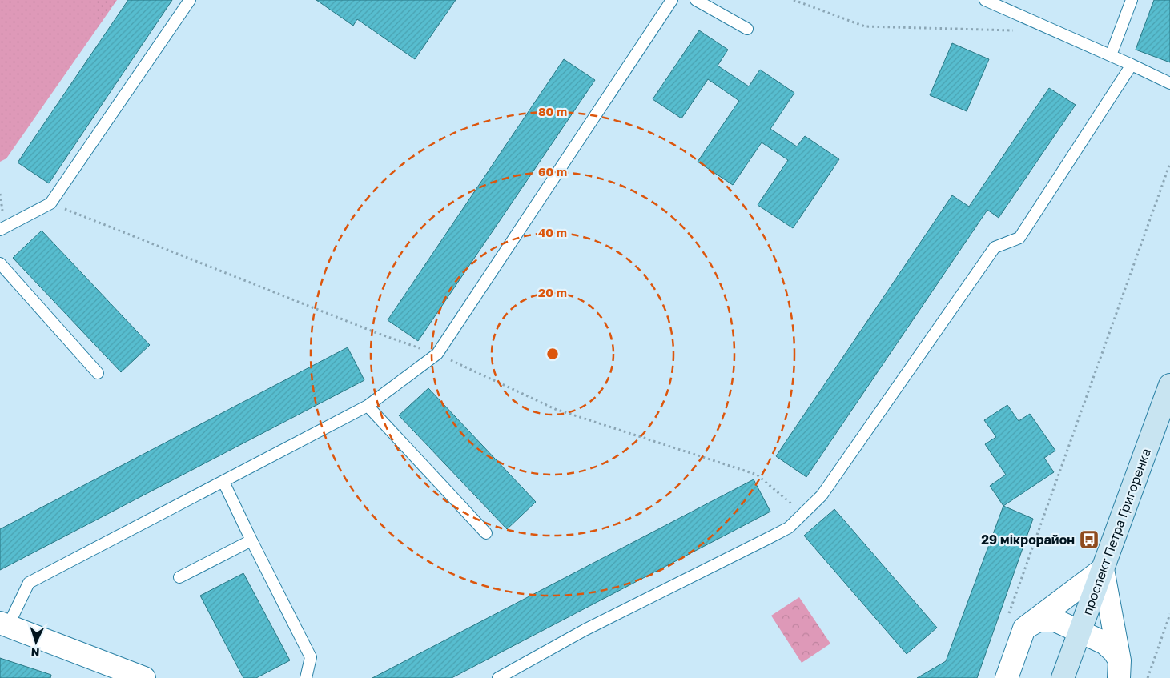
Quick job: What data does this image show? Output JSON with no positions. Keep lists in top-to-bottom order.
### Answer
{
  "streets": {
    "main road": ["проспект Петра Григоренка"]
  },
  "places": {
    "bus stop": ["29 мікрорайон"]
  },
  "north": "bottom",
  "rings": [
    "80 m",
    "60 m",
    "40 m",
    "20 m"
  ]
}
